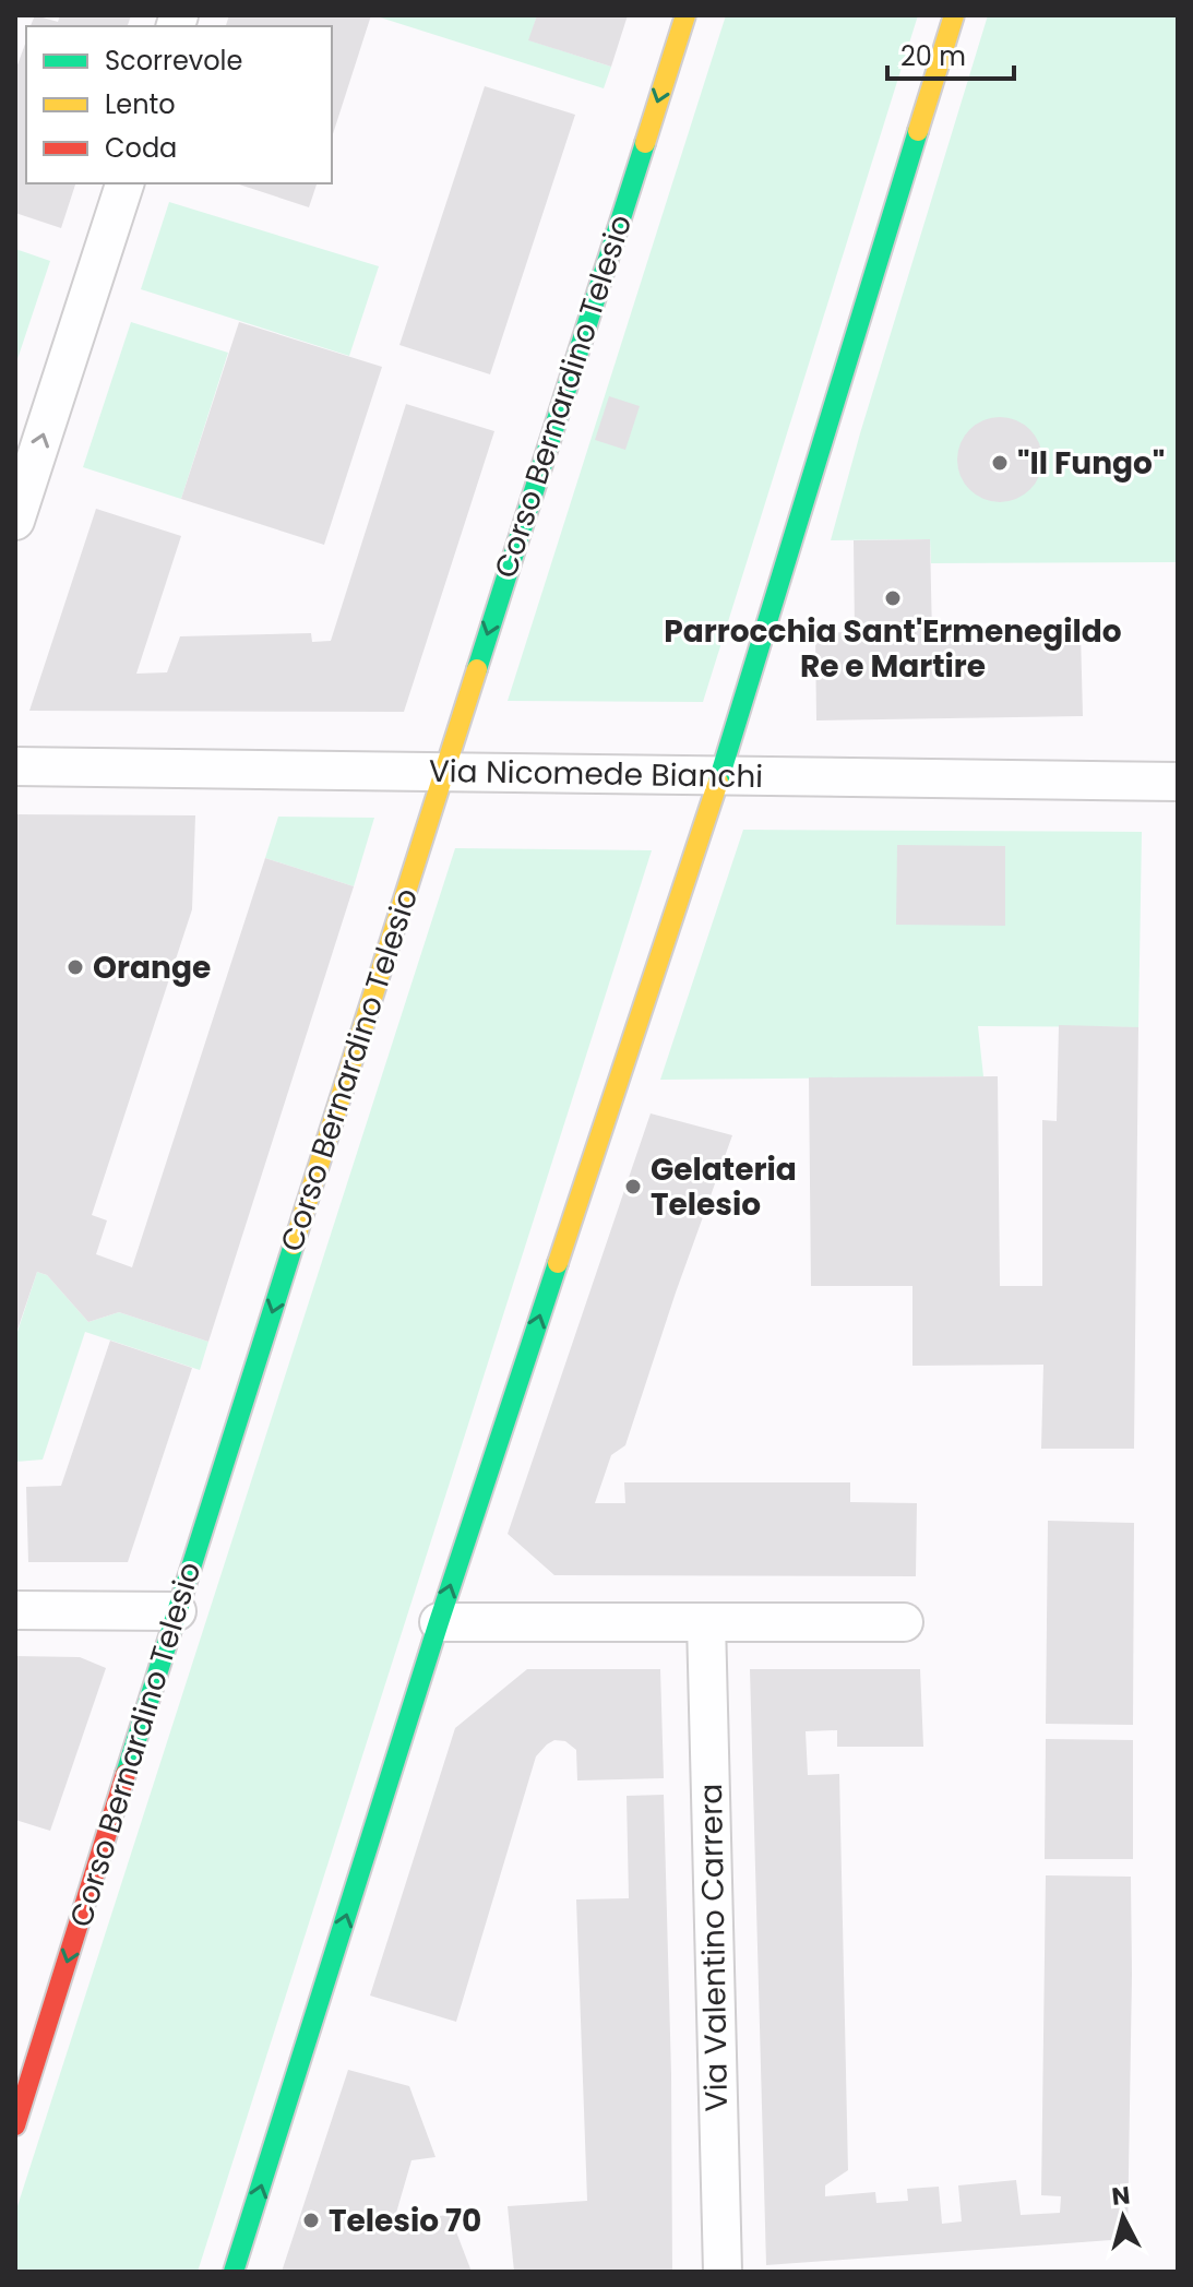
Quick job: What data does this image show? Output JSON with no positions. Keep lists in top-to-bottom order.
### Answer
{
  "streets": {
    "street": ["Corso Bernardino Telesio", "Via Nicomede Bianchi", "Via Valentino Carrera"]
  },
  "crossings": [
    ["Corso Bernardino Telesio", "Via Nicomede Bianchi"]
  ],
  "one_way": ["Corso Bernardino Telesio"],
  "places": [
    "\"Il Fungo\"",
    "Parrocchia Sant'Ermenegildo Re e Martire",
    "Orange",
    "Gelateria Telesio",
    "Telesio 70"
  ],
  "legend": ["Scorrevole", "Lento", "Coda"],
  "scale_bar": "20 m",
  "north": "top"
}
